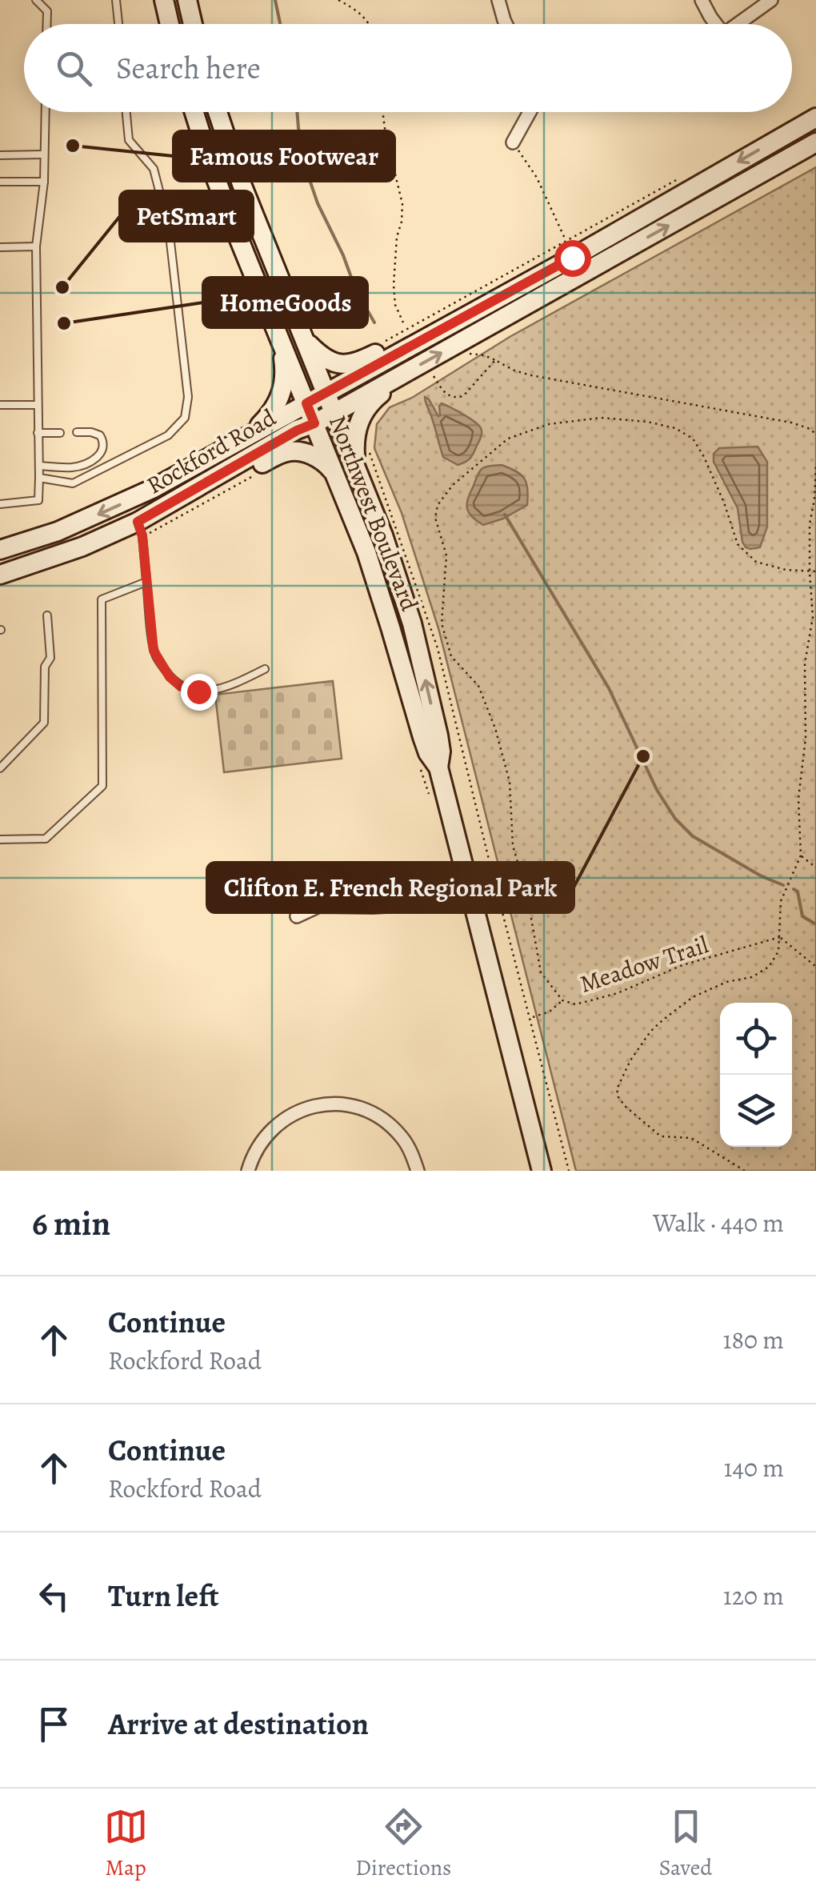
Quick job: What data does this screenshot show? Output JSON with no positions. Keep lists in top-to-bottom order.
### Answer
{
  "streets": {
    "main road": ["Rockford Road", "Northwest Boulevard"],
    "path": ["Meadow Trail"]
  },
  "crossings": [
    ["Rockford Road", "Northwest Boulevard"]
  ],
  "places": [
    "Famous Footwear",
    "PetSmart",
    "HomeGoods",
    "Clifton E. French Regional Park"
  ],
  "page": {
    "search": "Search here",
    "heading": ["6 min", "Walk · 440 m"],
    "list": [
      ["Continue", "Rockford Road", "180 m"],
      ["Continue", "Rockford Road", "140 m"],
      ["Turn left", "120 m"],
      "Arrive at destination"
    ],
    "nav": ["Map", "Directions", "Saved"]
  }
}
